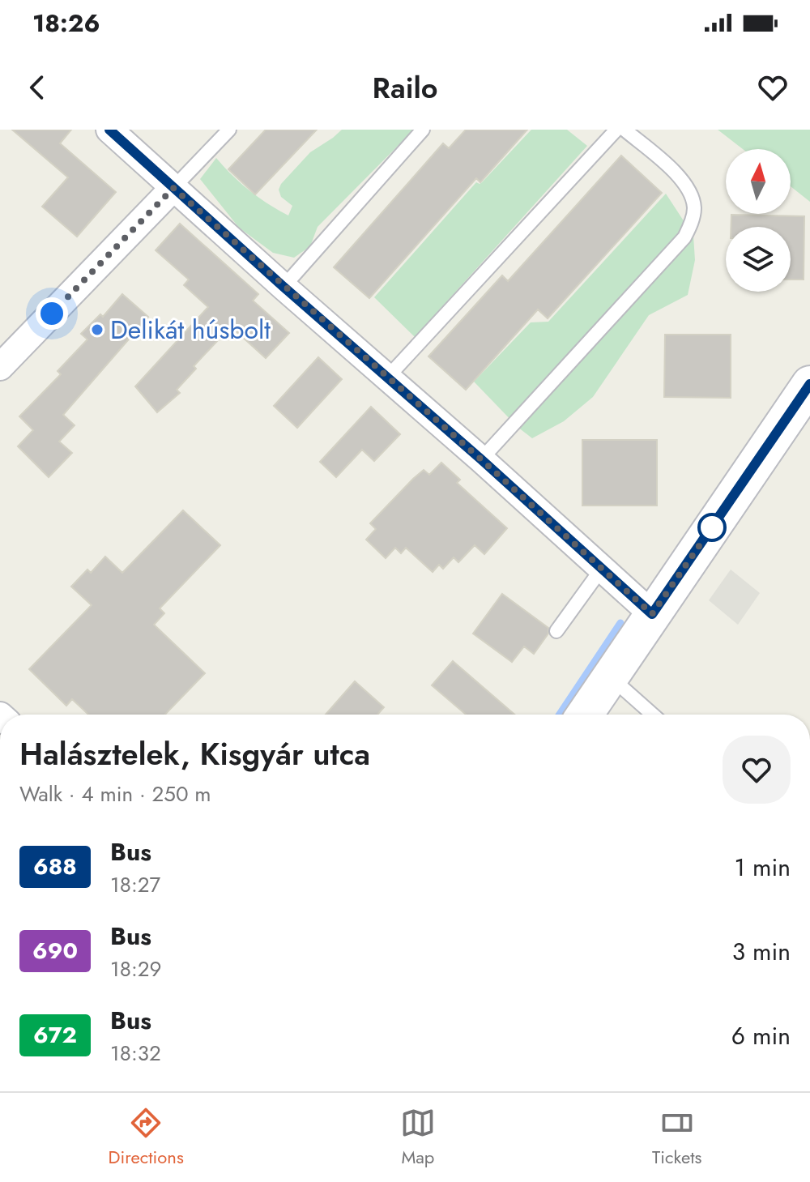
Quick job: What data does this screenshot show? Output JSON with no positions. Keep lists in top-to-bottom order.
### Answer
{
  "places": ["Delikát húsbolt"],
  "lines": ["bus line 688"],
  "north": "top",
  "page": {
    "status": "18:26",
    "header": "Railo",
    "heading": ["Halásztelek, Kisgyár utca", "Walk · 4 min · 250 m"],
    "list": [
      {
        "mark": "688",
        "name": "Bus",
        "note": "18:27",
        "value": "1 min"
      },
      {
        "mark": "690",
        "name": "Bus",
        "note": "18:29",
        "value": "3 min"
      },
      {
        "mark": "672",
        "name": "Bus",
        "note": "18:32",
        "value": "6 min"
      }
    ],
    "tabs": ["Directions", "Map", "Tickets"]
  }
}
